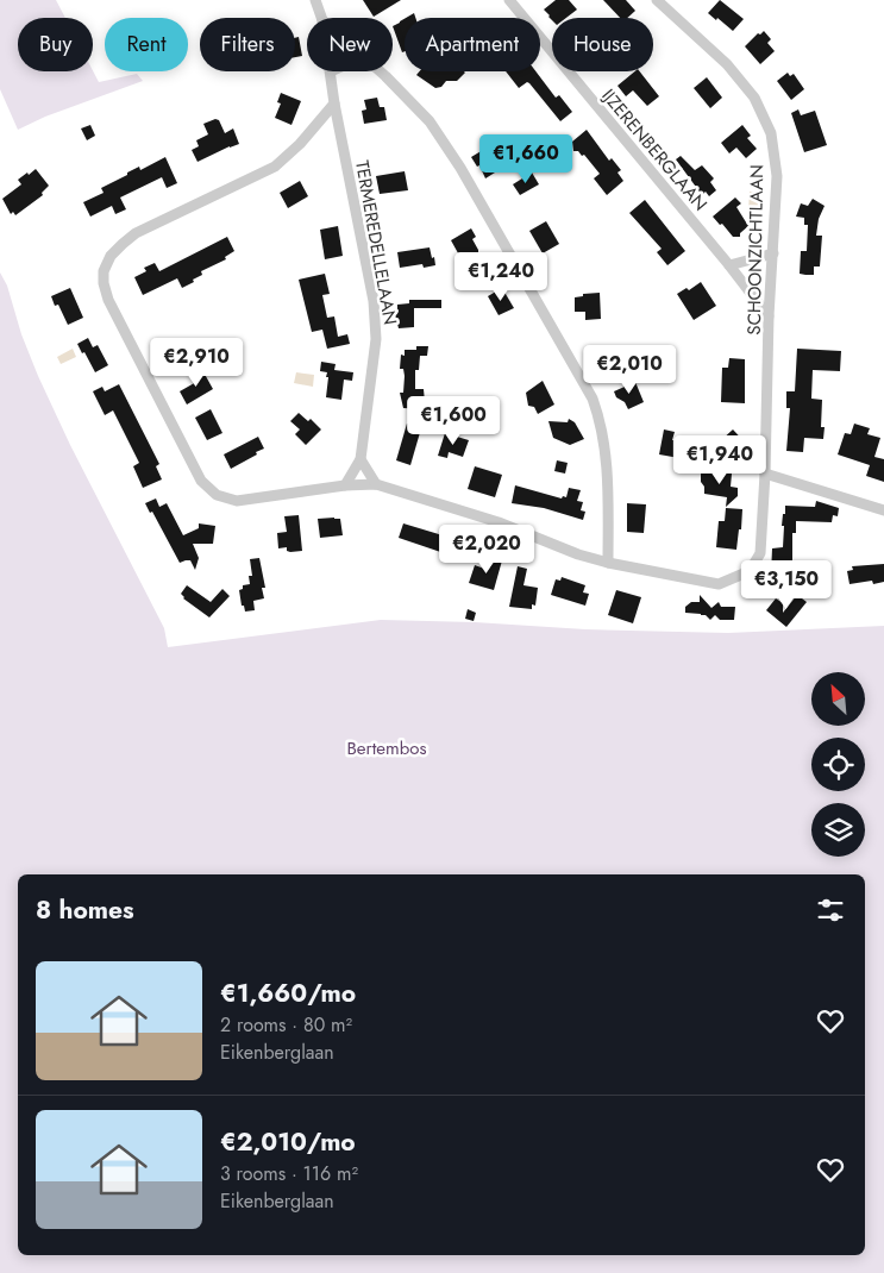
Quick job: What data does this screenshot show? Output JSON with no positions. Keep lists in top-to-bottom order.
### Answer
{
  "streets": {
    "street": ["IJZERENBERGLAAN", "TERMEREDELLELAAN", "SCHOONZICHTLAAN"]
  },
  "crossings": [
    ["IJZERENBERGLAAN", "SCHOONZICHTLAAN"],
    ["TERMEREDELLELAAN", "SCHOONZICHTLAAN"]
  ],
  "parks": ["Bertembos"],
  "north": "top left",
  "page": {
    "chip": [
      "Buy",
      "Rent",
      "Filters",
      "New",
      "Apartment",
      "House"
    ],
    "price": [
      "€1,660",
      "€1,240",
      "€2,910",
      "€2,010",
      "€1,600",
      "€1,940",
      "€2,020",
      "€3,150"
    ],
    "heading": "8 homes",
    "list": [
      {
        "name": "€1,660/mo",
        "note": "2 rooms · 80 m² · Eikenberglaan"
      },
      {
        "name": "€2,010/mo",
        "note": "3 rooms · 116 m² · Eikenberglaan"
      }
    ]
  }
}
